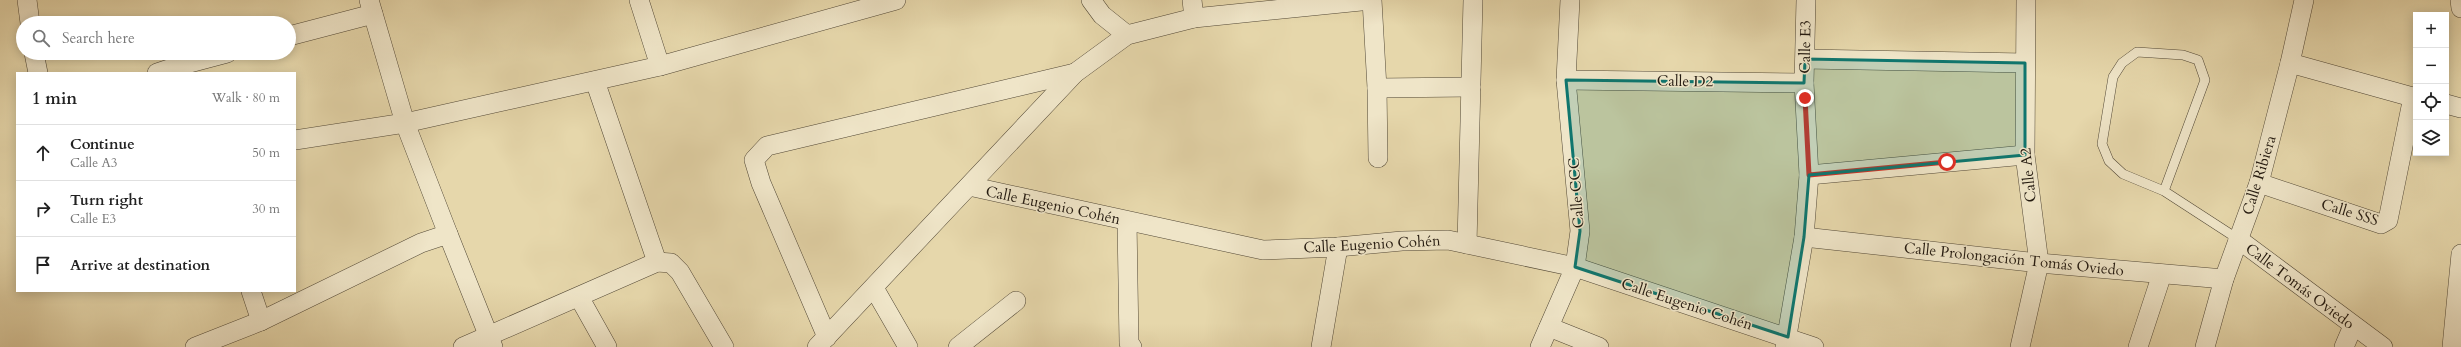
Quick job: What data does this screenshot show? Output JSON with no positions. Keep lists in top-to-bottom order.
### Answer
{
  "streets": {
    "street": [
      "Calle E3",
      "Calle D2",
      "Calle A2",
      "Calle Ribiera",
      "Calle CCC",
      "Calle Eugenio Cohén",
      "Calle SSS",
      "Calle Prolongación Tomás Oviedo",
      "Calle Tomás Oviedo"
    ]
  },
  "crossings": [
    ["Calle E3", "Calle D2"],
    ["Calle E3", "Calle Eugenio Cohén"],
    ["Calle E3", "Calle Prolongación Tomás Oviedo"],
    ["Calle D2", "Calle CCC"],
    ["Calle A2", "Calle Prolongación Tomás Oviedo"],
    ["Calle Ribiera", "Calle SSS"],
    ["Calle Ribiera", "Calle Prolongación Tomás Oviedo"],
    ["Calle Ribiera", "Calle Tomás Oviedo"],
    ["Calle CCC", "Calle Eugenio Cohén"]
  ],
  "page": {
    "map_buttons": ["+", "−"],
    "search": "Search here",
    "heading": ["1 min", "Walk · 80 m"],
    "list": [
      ["Continue", "Calle A3", "50 m"],
      ["Turn right", "Calle E3", "30 m"],
      "Arrive at destination"
    ]
  }
}
